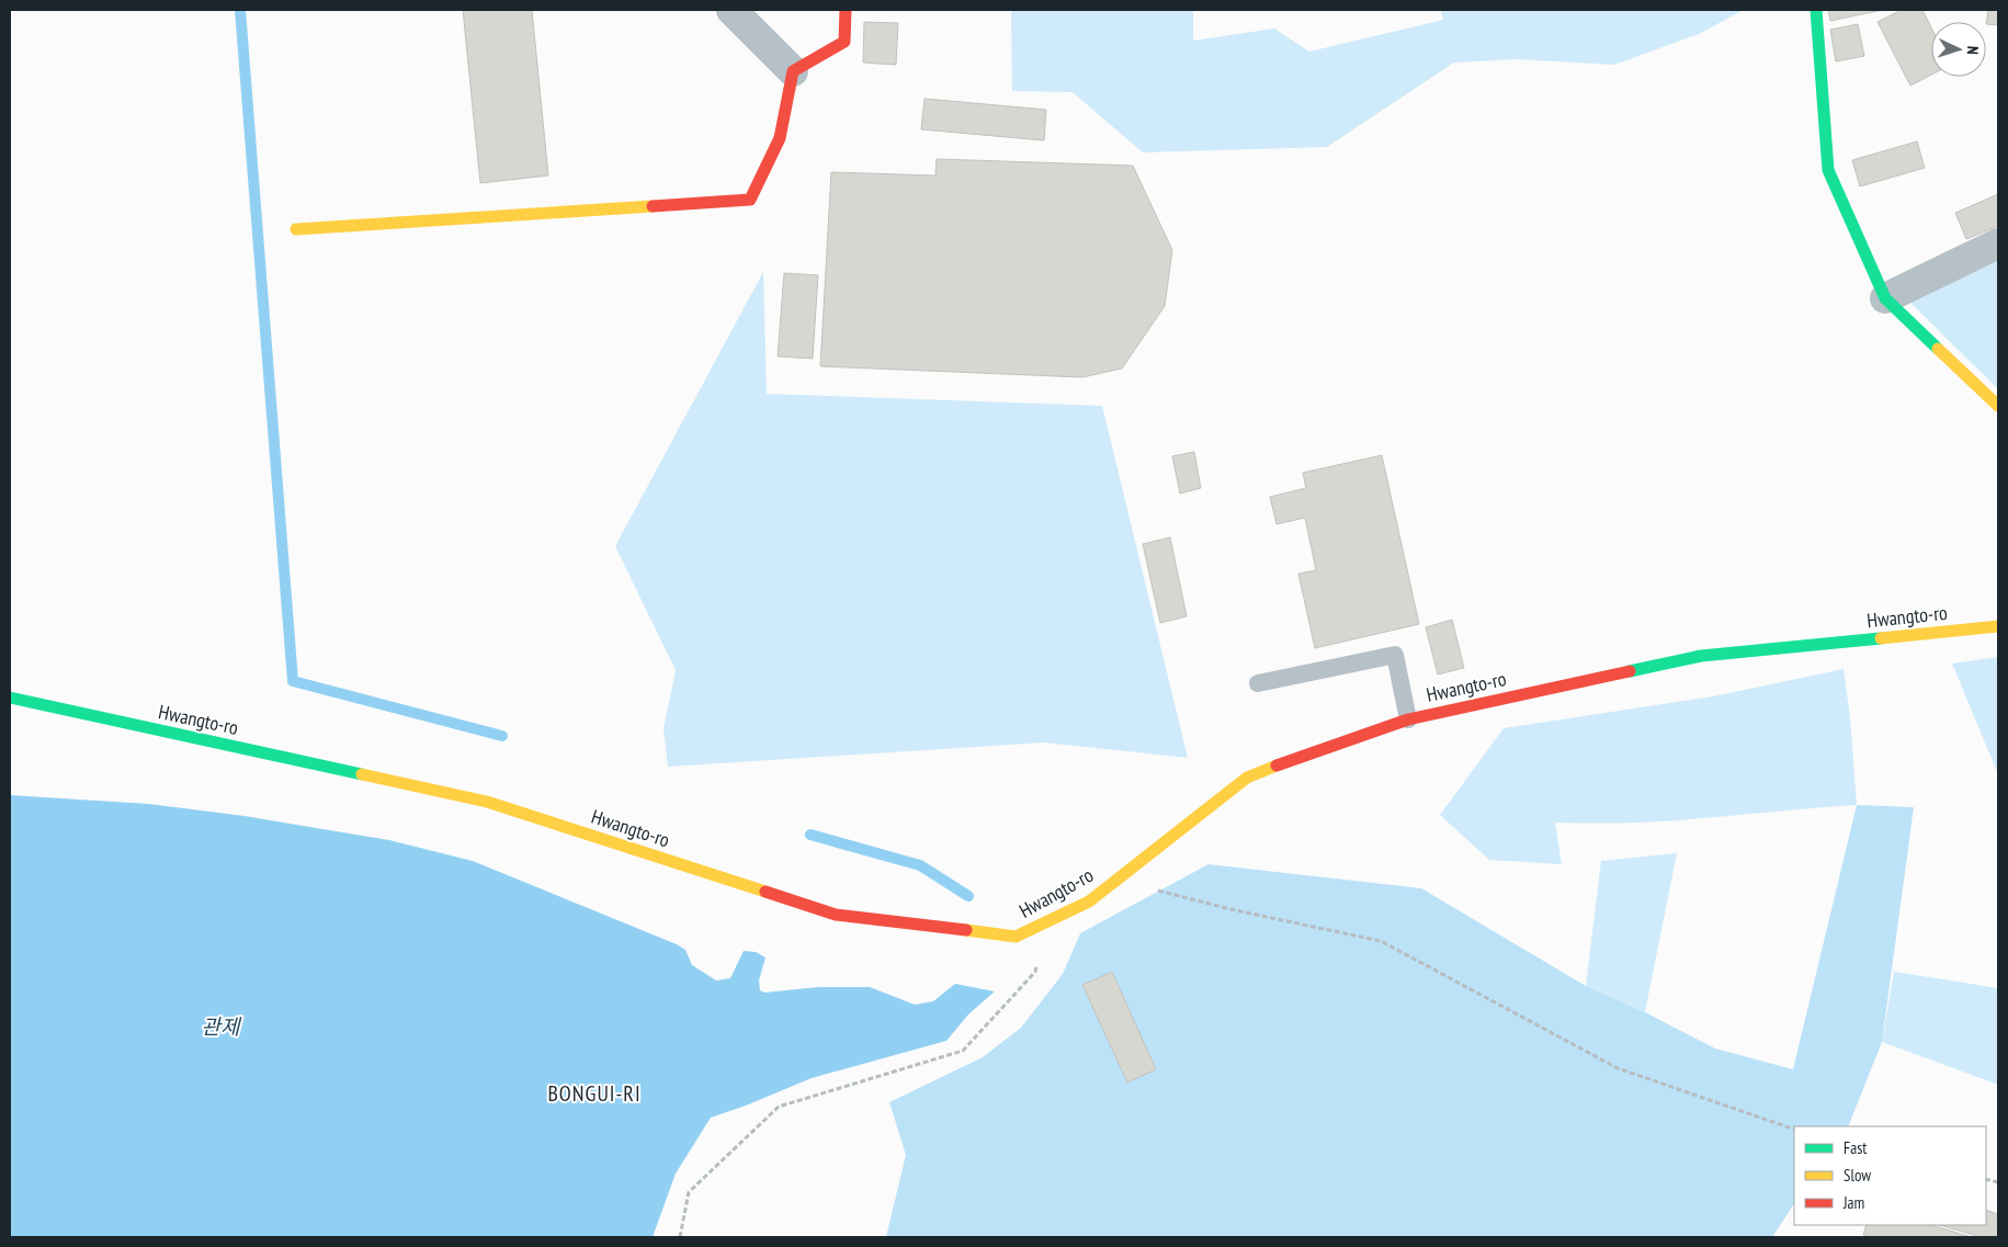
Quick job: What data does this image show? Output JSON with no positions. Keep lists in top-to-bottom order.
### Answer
{
  "streets": {
    "main road": ["Hwangto-ro"]
  },
  "districts": ["BONGUI-RI"],
  "water": ["관제"],
  "legend": ["Fast", "Slow", "Jam"],
  "north": "right"
}
